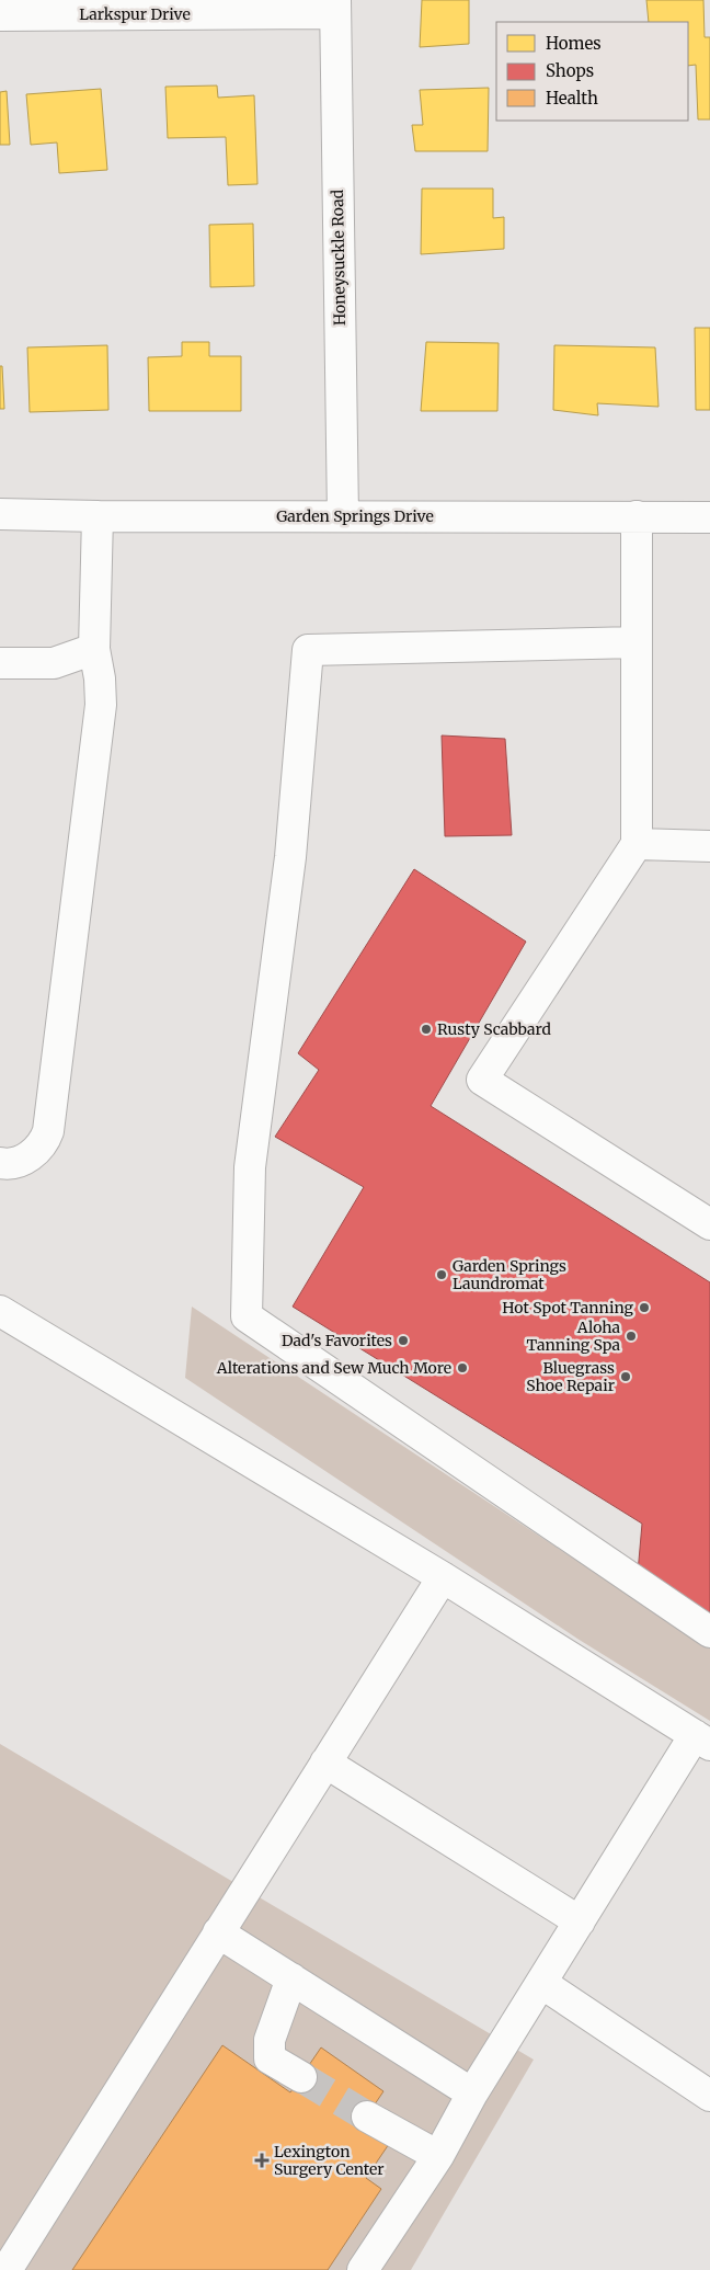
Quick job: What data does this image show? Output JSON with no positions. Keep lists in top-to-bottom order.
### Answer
{
  "streets": {
    "street": ["Larkspur Drive", "Honeysuckle Road", "Garden Springs Drive"]
  },
  "crossings": [
    ["Larkspur Drive", "Honeysuckle Road"],
    ["Honeysuckle Road", "Garden Springs Drive"]
  ],
  "places": {
    "other": [
      "Rusty Scabbard",
      "Garden Springs Laundromat",
      "Hot Spot Tanning",
      "Aloha Tanning Spa",
      "Dad's Favorites",
      "Alterations and Sew Much More",
      "Bluegrass Shoe Repair"
    ],
    "health": ["Lexington Surgery Center"]
  },
  "legend": ["Homes", "Shops", "Health"]
}
